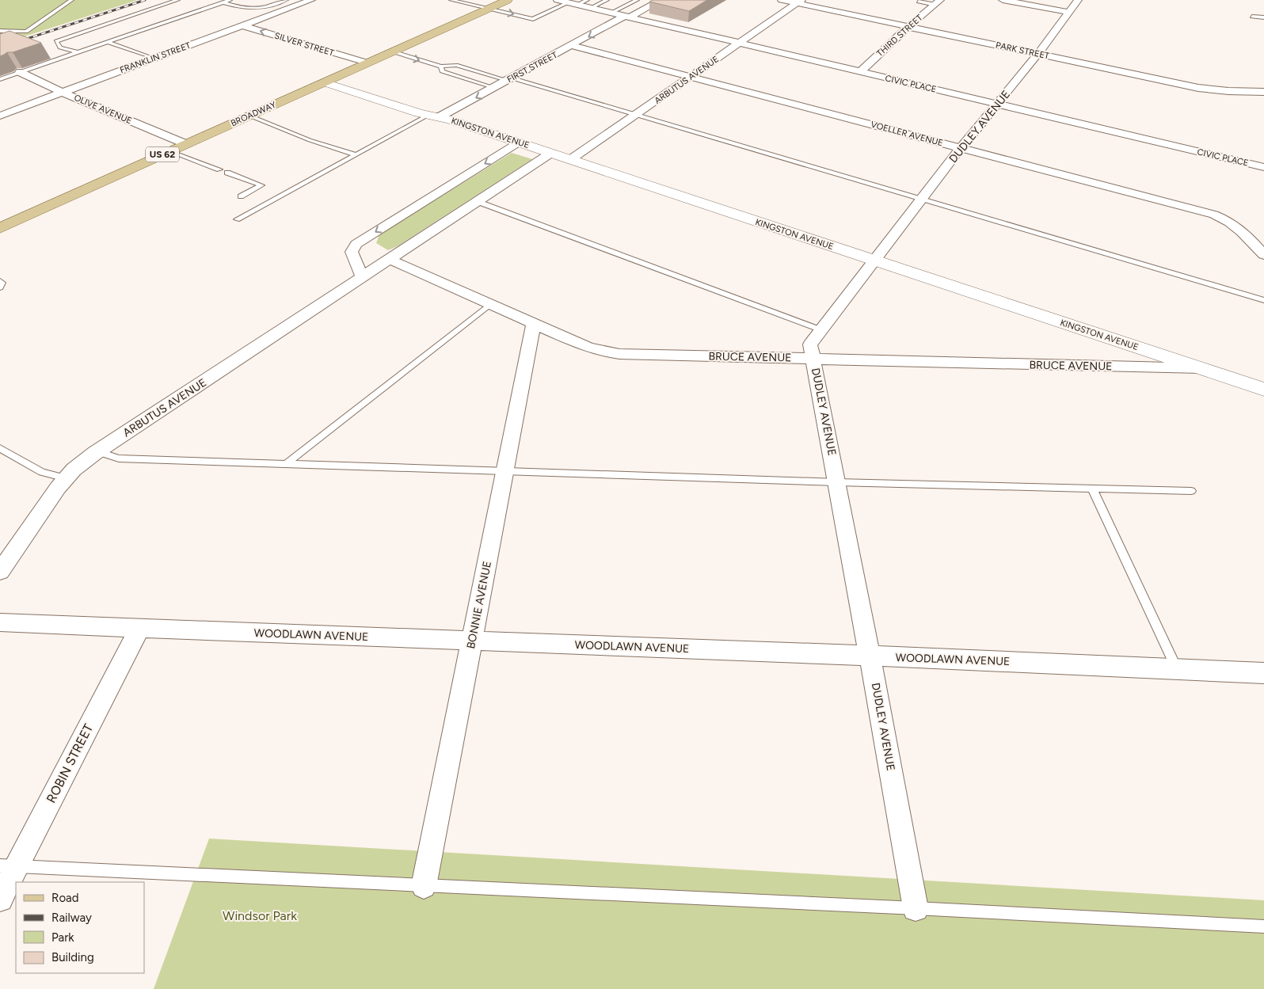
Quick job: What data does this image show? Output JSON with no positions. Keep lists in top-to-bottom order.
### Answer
{
  "streets": {
    "main road": ["BROADWAY", "US 62"],
    "street": [
      "THIRD STREET",
      "SILVER STREET",
      "PARK STREET",
      "FRANKLIN STREET",
      "FIRST STREET",
      "ARBUTUS AVENUE",
      "CIVIC PLACE",
      "OLIVE AVENUE",
      "DUDLEY AVENUE",
      "KINGSTON AVENUE",
      "VOELLER AVENUE",
      "BRUCE AVENUE",
      "BONNIE AVENUE",
      "WOODLAWN AVENUE",
      "ROBIN STREET"
    ]
  },
  "crossings": [
    ["THIRD STREET", "PARK STREET"],
    ["THIRD STREET", "CIVIC PLACE"],
    ["SILVER STREET", "FRANKLIN STREET"],
    ["SILVER STREET", "BROADWAY"],
    ["PARK STREET", "ARBUTUS AVENUE"],
    ["PARK STREET", "DUDLEY AVENUE"],
    ["FRANKLIN STREET", "OLIVE AVENUE"],
    ["FIRST STREET", "CIVIC PLACE"],
    ["FIRST STREET", "KINGSTON AVENUE"],
    ["FIRST STREET", "VOELLER AVENUE"],
    ["ARBUTUS AVENUE", "CIVIC PLACE"],
    ["ARBUTUS AVENUE", "KINGSTON AVENUE"],
    ["ARBUTUS AVENUE", "VOELLER AVENUE"],
    ["ARBUTUS AVENUE", "BRUCE AVENUE"],
    ["CIVIC PLACE", "DUDLEY AVENUE"],
    ["OLIVE AVENUE", "BROADWAY"],
    ["BROADWAY", "KINGSTON AVENUE"],
    ["DUDLEY AVENUE", "KINGSTON AVENUE"],
    ["DUDLEY AVENUE", "VOELLER AVENUE"],
    ["DUDLEY AVENUE", "BRUCE AVENUE"],
    ["DUDLEY AVENUE", "WOODLAWN AVENUE"],
    ["KINGSTON AVENUE", "BRUCE AVENUE"],
    ["BRUCE AVENUE", "BONNIE AVENUE"],
    ["BONNIE AVENUE", "WOODLAWN AVENUE"],
    ["WOODLAWN AVENUE", "ROBIN STREET"]
  ],
  "one_way": ["SILVER STREET", "FIRST STREET"],
  "parks": ["Windsor Park"],
  "legend": [
    "Road",
    "Railway",
    "Park",
    "Building"
  ]
}
